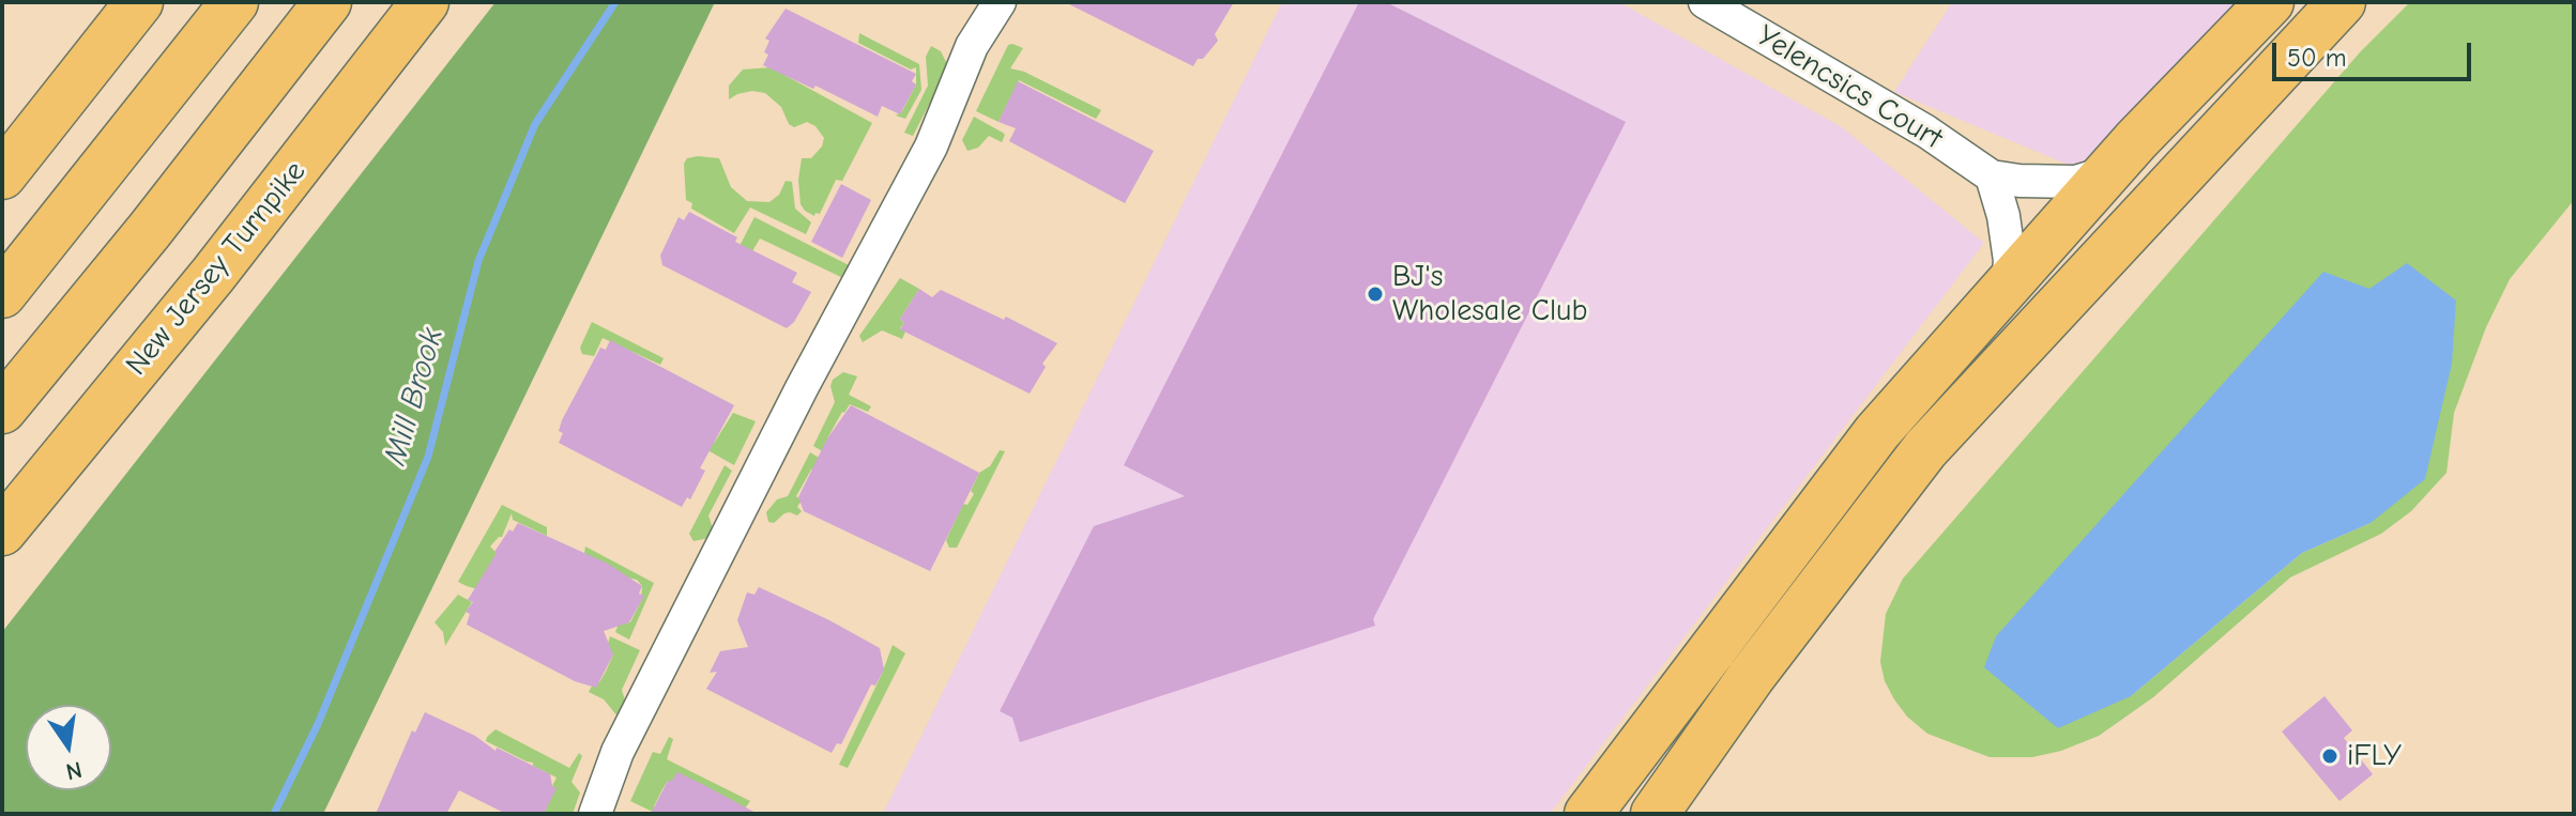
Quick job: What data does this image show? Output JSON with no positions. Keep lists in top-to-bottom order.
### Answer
{
  "streets": {
    "highway": ["New Jersey Turnpike"],
    "street": ["Yelencsics Court"]
  },
  "water": ["Mill Brook"],
  "places": ["BJ's Wholesale Club", "iFLY"],
  "scale_bar": "50 m",
  "north": "bottom"
}
